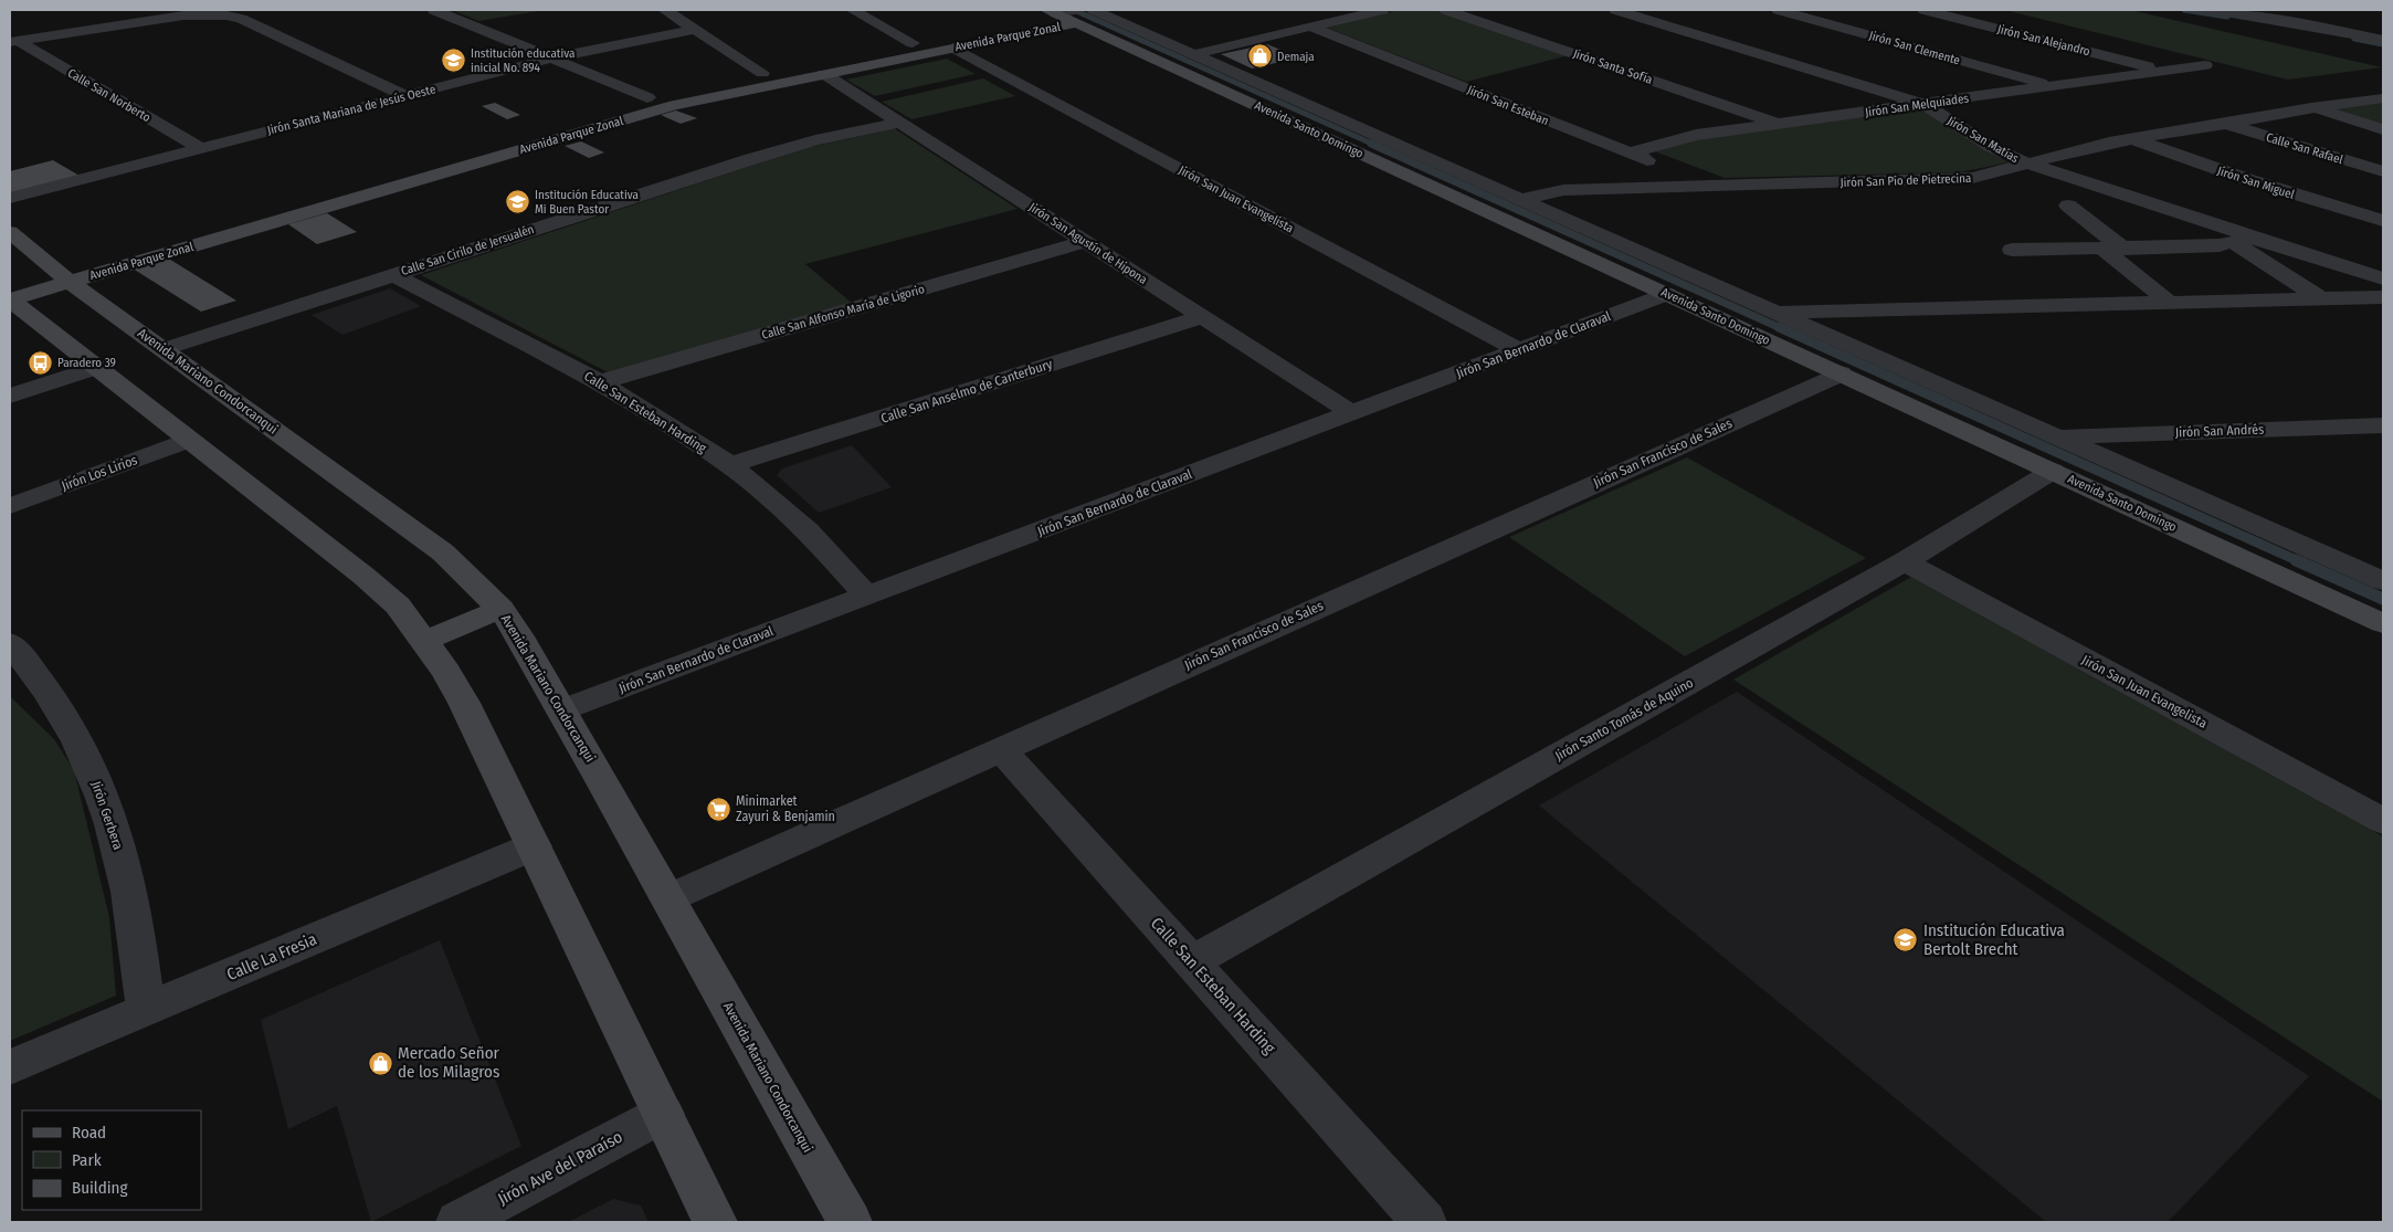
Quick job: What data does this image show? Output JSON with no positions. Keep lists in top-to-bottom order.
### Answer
{
  "streets": {
    "main road": ["Avenida Parque Zonal", "Avenida Santo Domingo", "Avenida Mariano Condorcanqui"],
    "street": [
      "Jirón San Alejandro",
      "Jirón San Clemente",
      "Jirón Santa Sofía",
      "Calle San Norberto",
      "Jirón San Esteban",
      "Jirón San Melquíades",
      "Jirón Santa Mariana de Jesús Oeste",
      "Jirón San Matías",
      "Calle San Rafael",
      "Jirón San Pío de Pietrecina",
      "Jirón San Miguel",
      "Jirón San Juan Evangelista",
      "Jirón San Agustín de Hipona",
      "Calle San Cirilo de Jersualén",
      "Calle San Alfonso María de Ligorio",
      "Jirón San Bernardo de Claraval",
      "Calle San Anselmo de Canterbury",
      "Calle San Esteban Harding",
      "Jirón San Andrés",
      "Jirón San Francisco de Sales",
      "Jirón Los Lirios",
      "Jirón Santo Tomás de Aquino",
      "Jirón Gerbera",
      "Calle La Fresia",
      "Jirón Ave del Paraíso"
    ]
  },
  "crossings": [
    ["Avenida Parque Zonal", "Avenida Santo Domingo"],
    ["Avenida Parque Zonal", "Jirón San Juan Evangelista"],
    ["Avenida Parque Zonal", "Jirón San Agustín de Hipona"],
    ["Avenida Parque Zonal", "Avenida Mariano Condorcanqui"],
    ["Jirón San Alejandro", "Jirón San Melquíades"],
    ["Jirón San Clemente", "Jirón San Melquíades"],
    ["Jirón Santa Sofía", "Jirón San Melquíades"],
    ["Calle San Norberto", "Jirón Santa Mariana de Jesús Oeste"],
    ["Jirón San Esteban", "Jirón San Melquíades"],
    ["Jirón San Esteban", "Jirón San Pío de Pietrecina"],
    ["Jirón San Melquíades", "Jirón San Matías"],
    ["Avenida Santo Domingo", "Jirón San Pío de Pietrecina"],
    ["Avenida Santo Domingo", "Jirón San Bernardo de Claraval"],
    ["Avenida Santo Domingo", "Jirón San Andrés"],
    ["Avenida Santo Domingo", "Jirón San Francisco de Sales"],
    ["Avenida Santo Domingo", "Jirón Santo Tomás de Aquino"],
    ["Jirón San Matías", "Jirón San Pío de Pietrecina"],
    ["Calle San Rafael", "Jirón San Pío de Pietrecina"],
    ["Jirón San Pío de Pietrecina", "Jirón San Miguel"],
    ["Jirón San Juan Evangelista", "Jirón San Bernardo de Claraval"],
    ["Jirón San Juan Evangelista", "Jirón Santo Tomás de Aquino"],
    ["Jirón San Agustín de Hipona", "Calle San Cirilo de Jersualén"],
    ["Jirón San Agustín de Hipona", "Calle San Alfonso María de Ligorio"],
    ["Jirón San Agustín de Hipona", "Jirón San Bernardo de Claraval"],
    ["Jirón San Agustín de Hipona", "Calle San Anselmo de Canterbury"],
    ["Calle San Cirilo de Jersualén", "Avenida Mariano Condorcanqui"],
    ["Calle San Cirilo de Jersualén", "Calle San Esteban Harding"],
    ["Calle San Alfonso María de Ligorio", "Calle San Esteban Harding"],
    ["Jirón San Bernardo de Claraval", "Avenida Mariano Condorcanqui"],
    ["Jirón San Bernardo de Claraval", "Calle San Esteban Harding"],
    ["Avenida Mariano Condorcanqui", "Jirón San Francisco de Sales"],
    ["Calle San Anselmo de Canterbury", "Calle San Esteban Harding"],
    ["Calle San Esteban Harding", "Jirón San Francisco de Sales"],
    ["Calle San Esteban Harding", "Jirón Santo Tomás de Aquino"],
    ["Jirón Gerbera", "Calle La Fresia"]
  ],
  "places": {
    "shop": ["Demaja", "Mercado Señor de los Milagros"],
    "school or university": ["Institución educativa inicial No. 894", "Institución Educativa Mi Buen Pastor", "Institución Educativa Bertolt Brecht"],
    "bus stop": ["Paradero 39"],
    "supermarket": ["Minimarket Zayuri & Benjamin"]
  },
  "legend": ["Road", "Park", "Building"]
}
